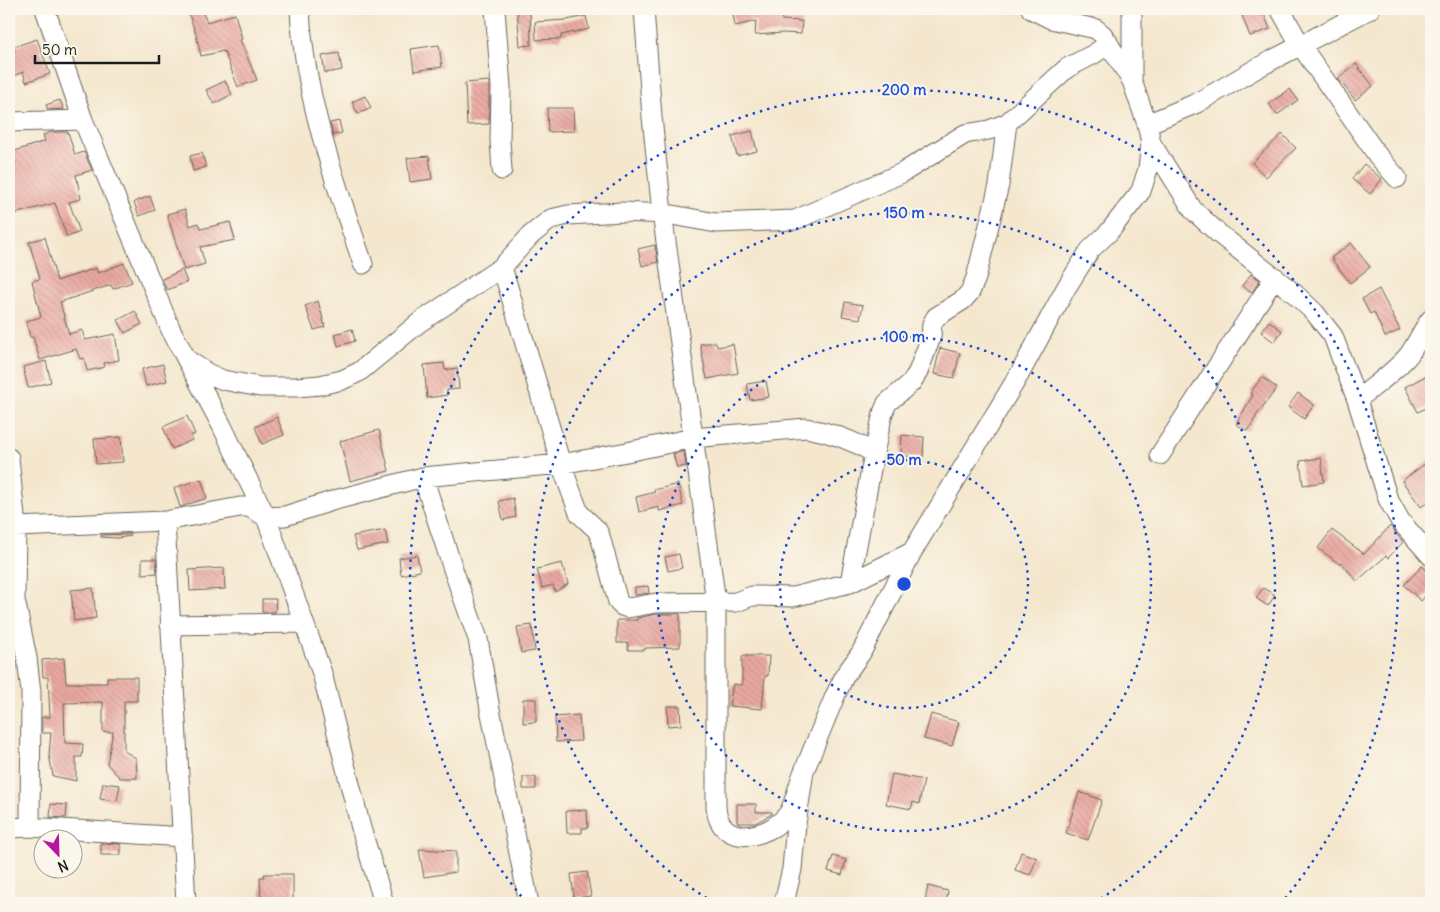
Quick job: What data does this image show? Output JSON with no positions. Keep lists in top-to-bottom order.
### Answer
{
  "scale_bar": "50 m",
  "north": "bottom right",
  "rings": [
    "200 m",
    "150 m",
    "100 m",
    "50 m"
  ]
}
